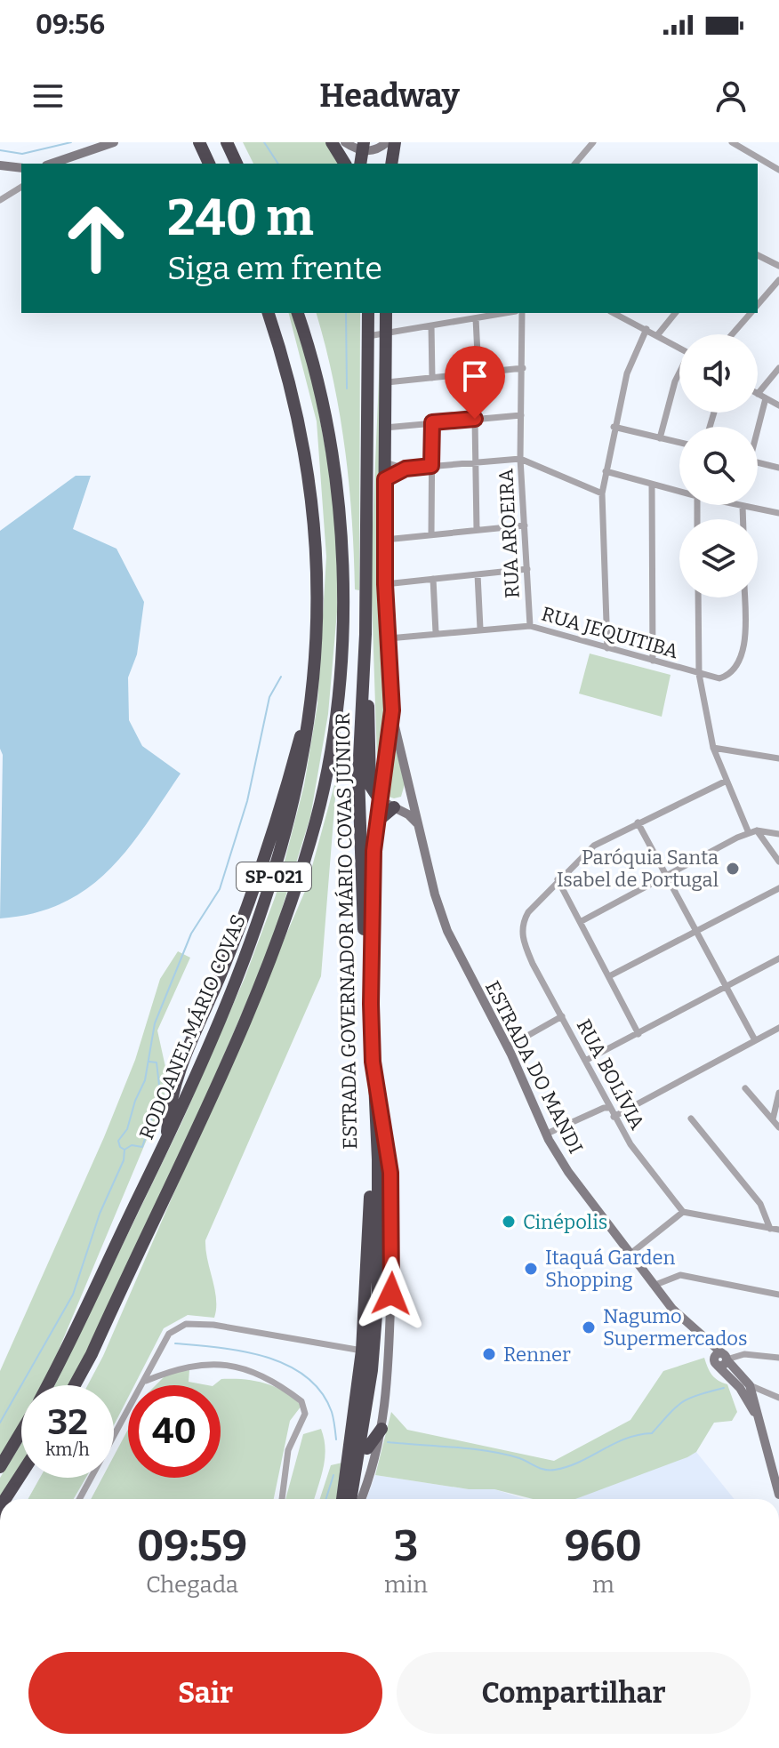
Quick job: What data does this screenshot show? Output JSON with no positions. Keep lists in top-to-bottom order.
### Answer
{
  "streets": {
    "highway": ["SP-021", "ESTRADA GOVERNADOR MÁRIO COVAS JÚNIOR", "RODOANEL MÁRIO COVAS"],
    "main road": ["ESTRADA DO MANDI"],
    "street": ["RUA AROEIRA", "RUA JEQUITIBA", "RUA BOLÍVIA"]
  },
  "crossings": [
    ["RUA AROEIRA", "RUA JEQUITIBA"],
    ["RUA JEQUITIBA", "ESTRADA GOVERNADOR MÁRIO COVAS JÚNIOR"],
    ["ESTRADA GOVERNADOR MÁRIO COVAS JÚNIOR", "ESTRADA DO MANDI"]
  ],
  "places": [
    "Paróquia Santa Isabel de Portugal",
    "Cinépolis",
    "Itaquá Garden Shopping",
    "Nagumo Supermercados",
    "Renner"
  ],
  "page": {
    "status": "09:56",
    "header": "Headway",
    "turn": ["240 m", "Siga em frente"],
    "speed": "32 km/h",
    "limit": "40",
    "eta": [
      "09:59",
      "Chegada",
      "3",
      "min",
      "960",
      "m"
    ],
    "buttons": ["Sair", "Compartilhar"]
  }
}
